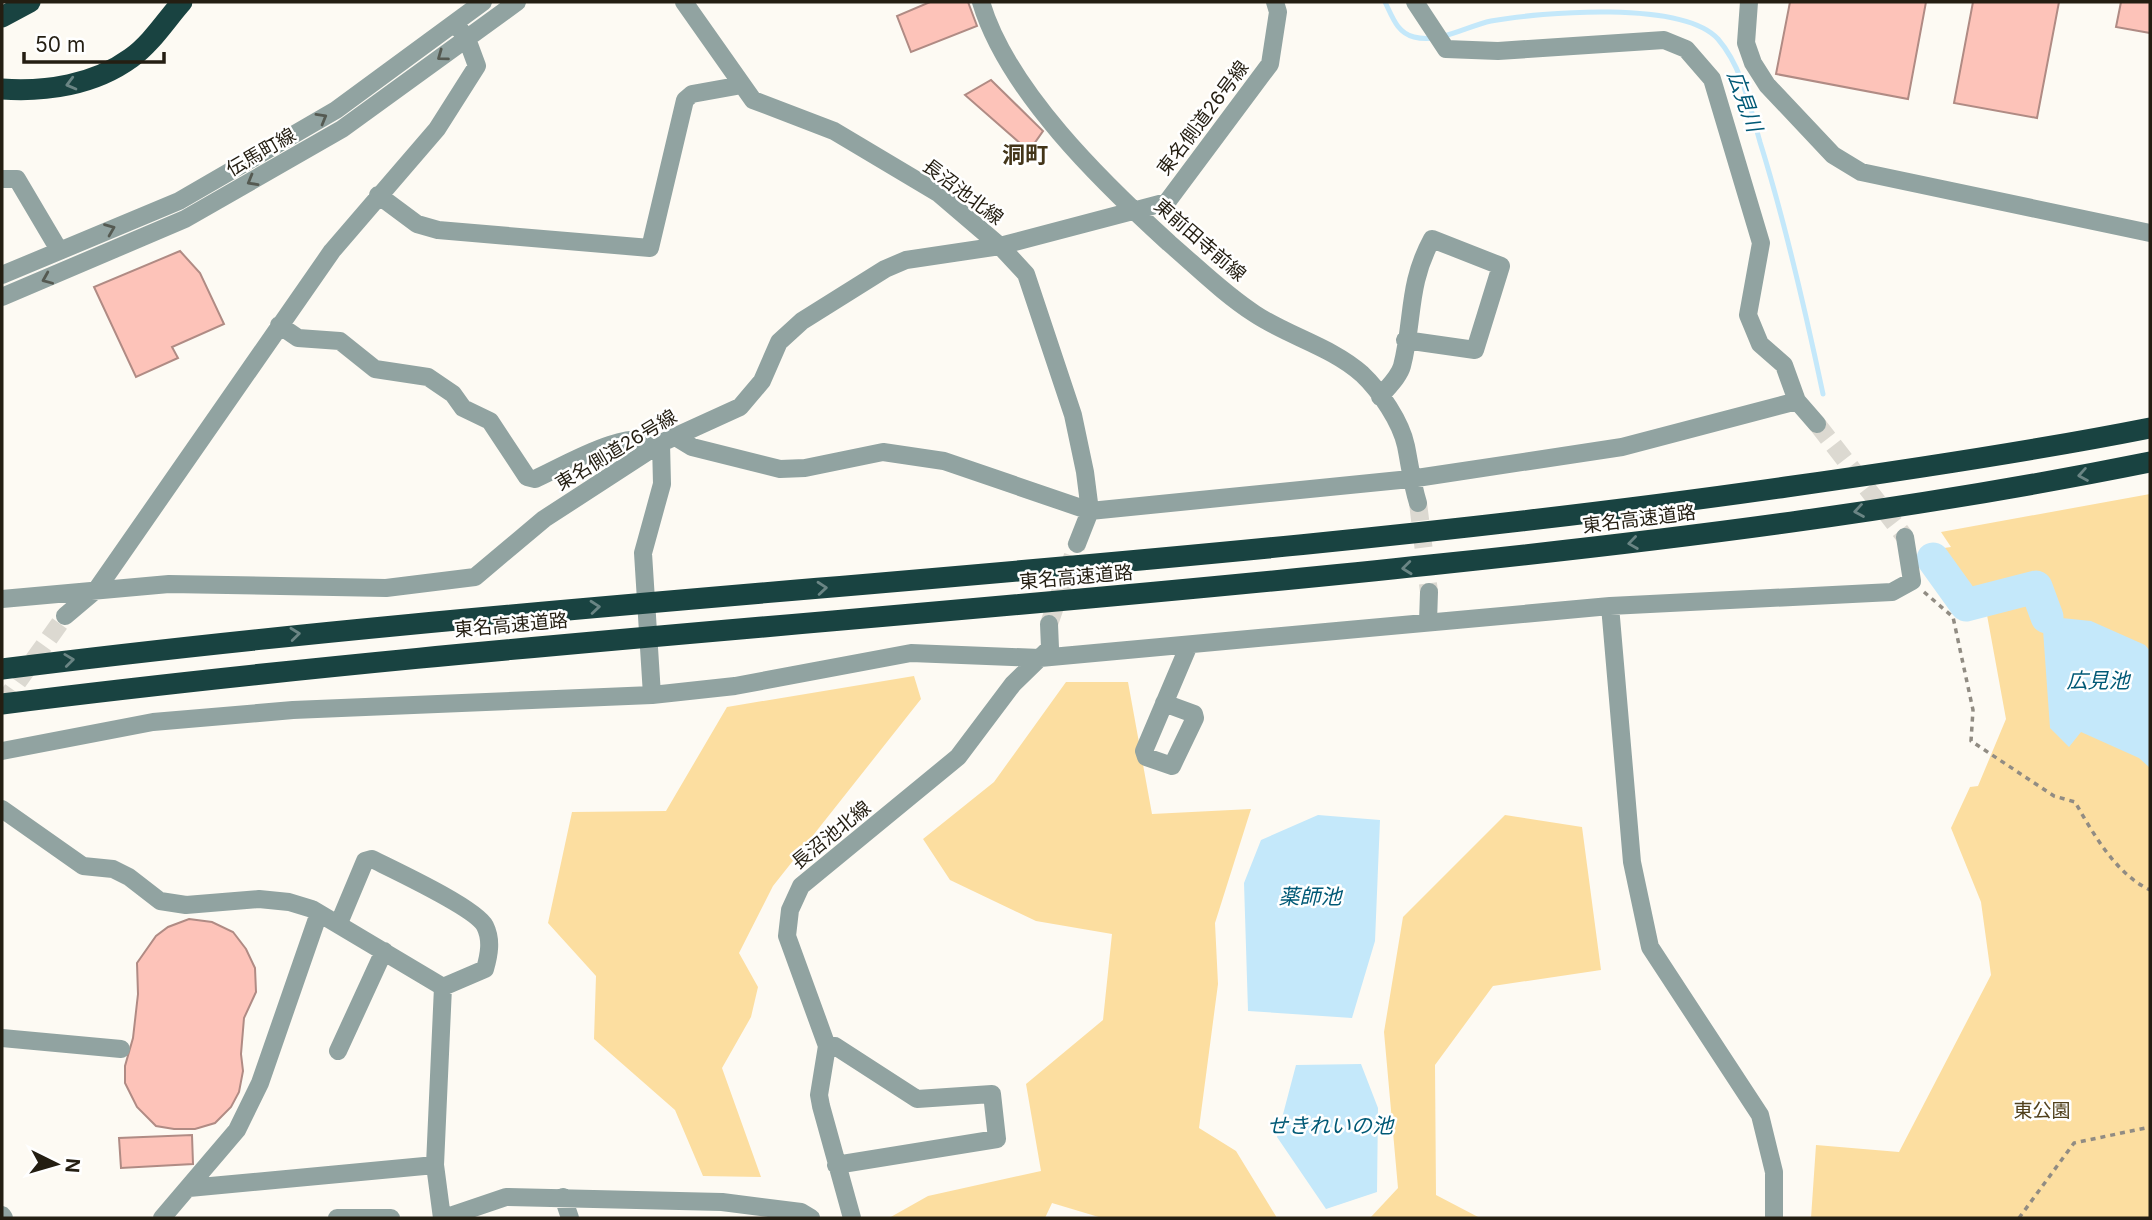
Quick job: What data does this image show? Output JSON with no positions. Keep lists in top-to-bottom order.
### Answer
{
  "streets": {
    "highway": ["東名高速道路"],
    "street": [
      "東名側道26号線",
      "伝馬町線",
      "長沼池北線",
      "東前田寺前線"
    ]
  },
  "crossings": [
    ["東名側道26号線", "長沼池北線"],
    ["東名側道26号線", "東前田寺前線"]
  ],
  "districts": ["洞町"],
  "water": [
    "広見川",
    "広見池",
    "薬師池",
    "せきれいの池"
  ],
  "parks": ["東公園"],
  "scale_bar": "50 m",
  "north": "right"
}
